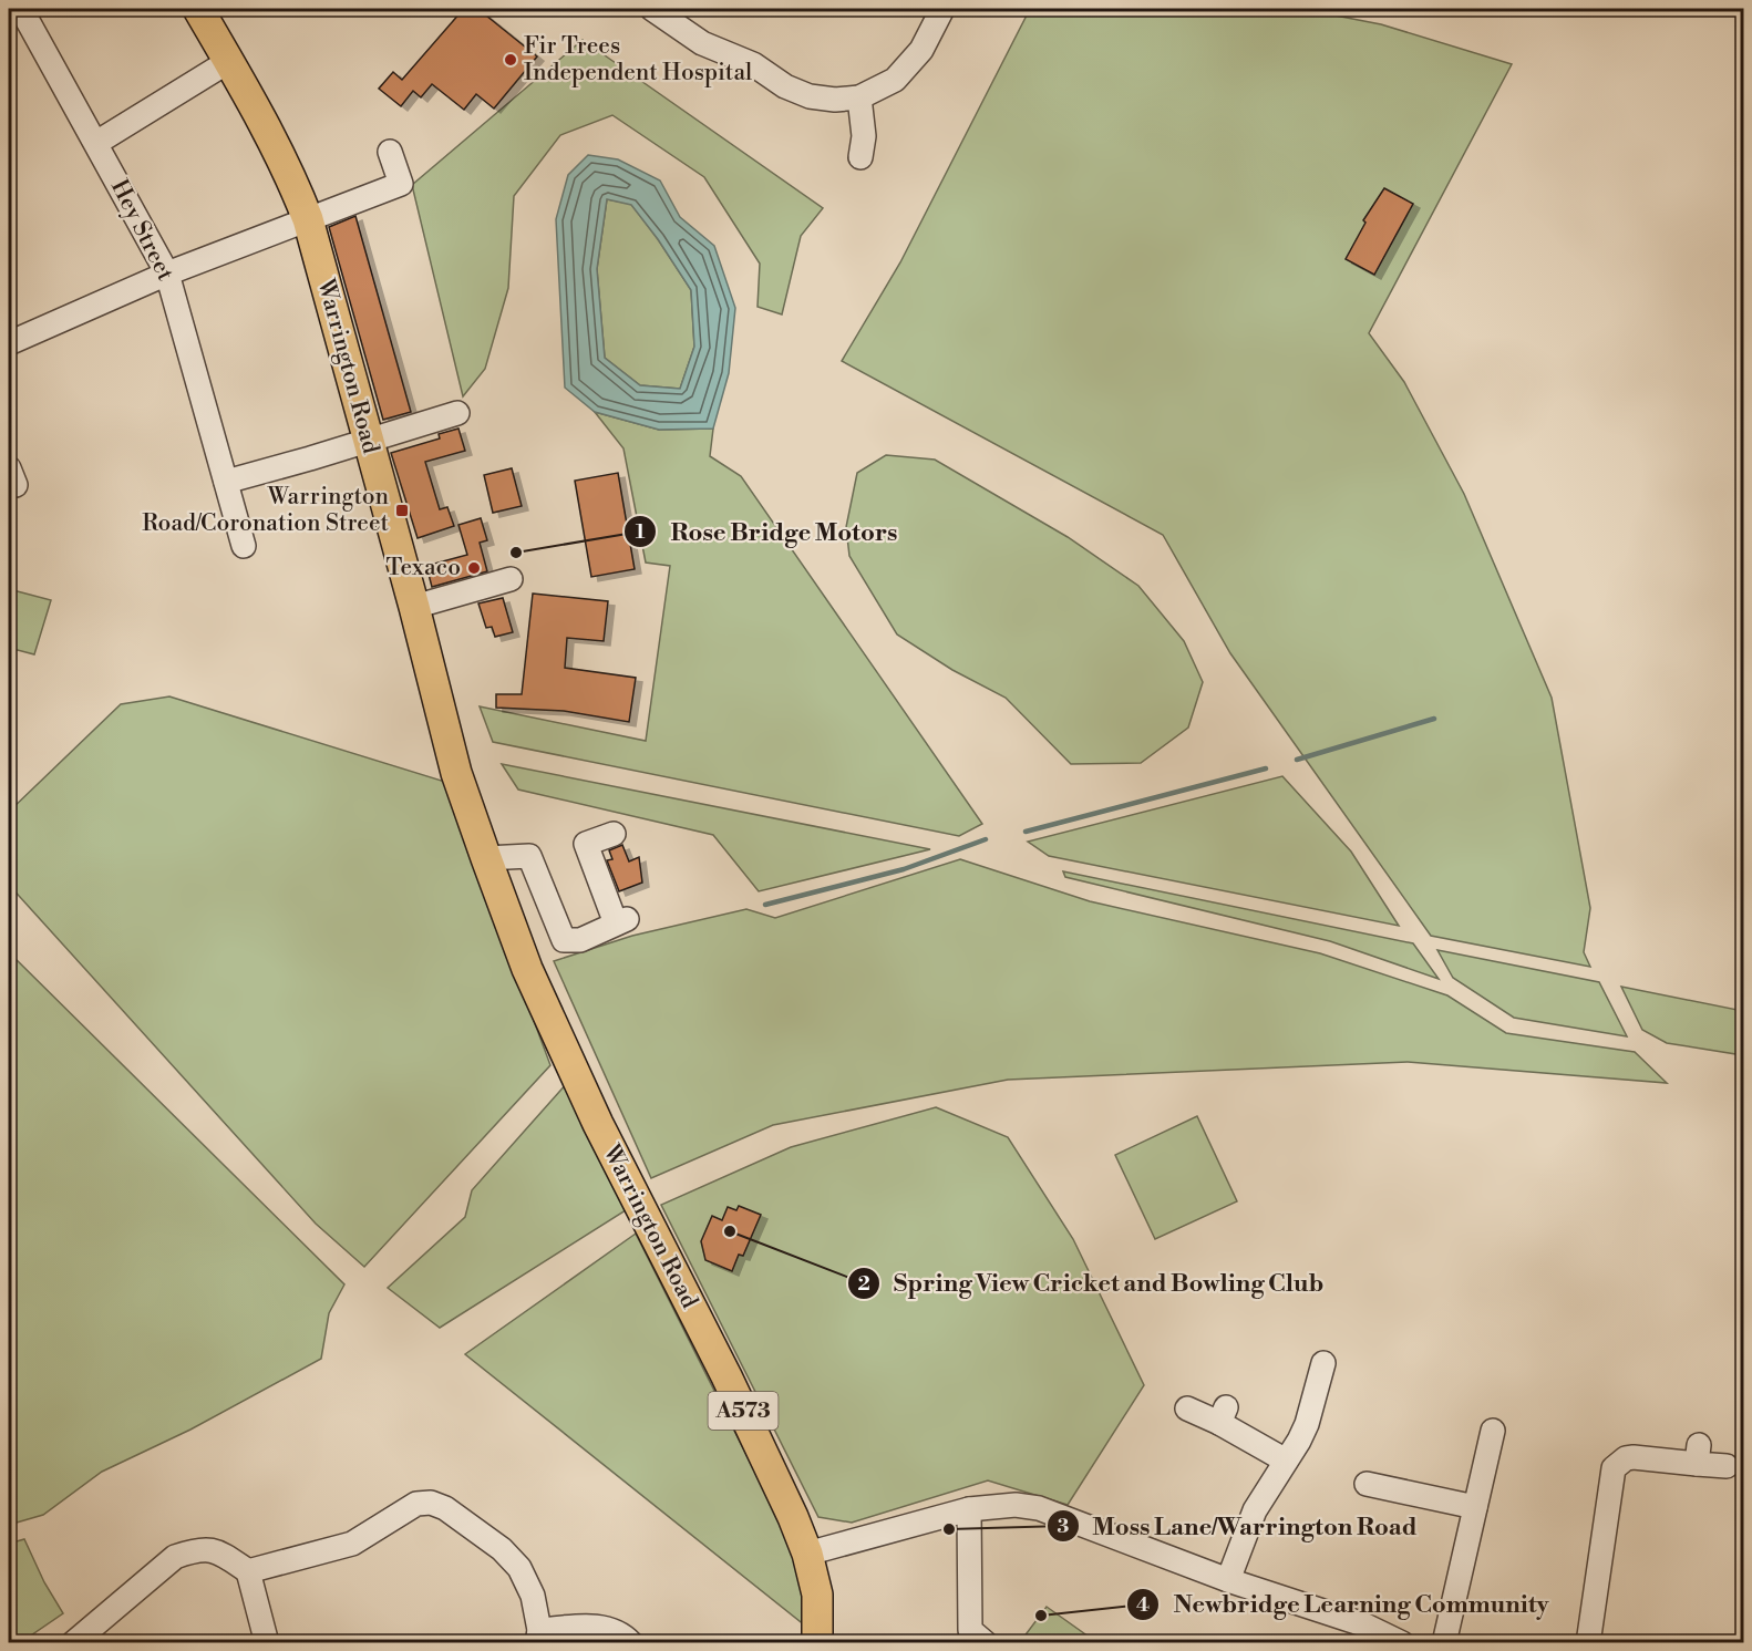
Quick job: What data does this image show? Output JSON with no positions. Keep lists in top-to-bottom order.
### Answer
{
  "streets": {
    "main road": ["Warrington Road", "A573"],
    "street": ["Hey Street"]
  },
  "places": {
    "other": [
      "Fir Trees Independent Hospital",
      "Rose Bridge Motors",
      "Texaco",
      "Spring View Cricket and Bowling Club",
      "Moss Lane/Warrington Road",
      "Newbridge Learning Community"
    ],
    "transit": ["Warrington Road/Coronation Street"]
  }
}
